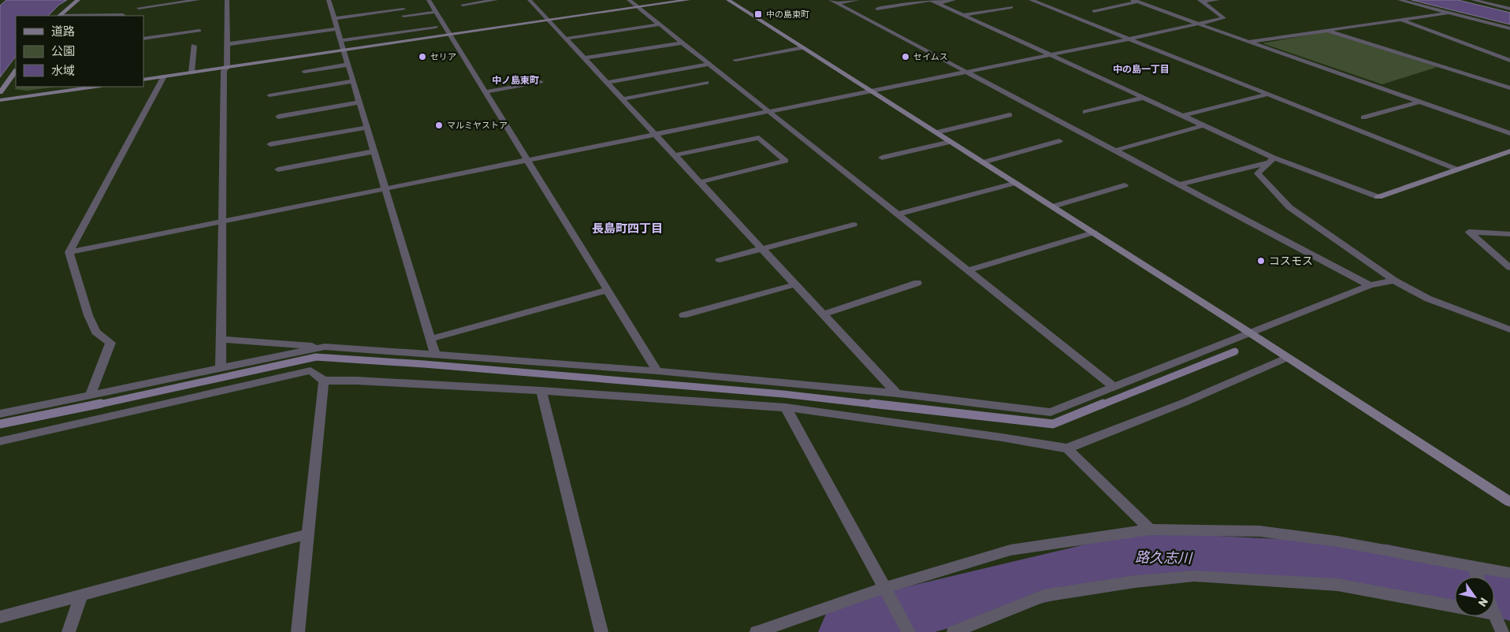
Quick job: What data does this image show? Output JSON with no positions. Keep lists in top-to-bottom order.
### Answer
{
  "districts": ["中の島一丁目", "中ノ島東町", "長島町四丁目"],
  "water": ["路久志川"],
  "places": {
    "transit": ["中の島東町"],
    "other": [
      "セリア",
      "セイムス",
      "マルミヤストア",
      "コスモス"
    ]
  },
  "legend": ["道路", "公園", "水域"],
  "north": "bottom right"
}
